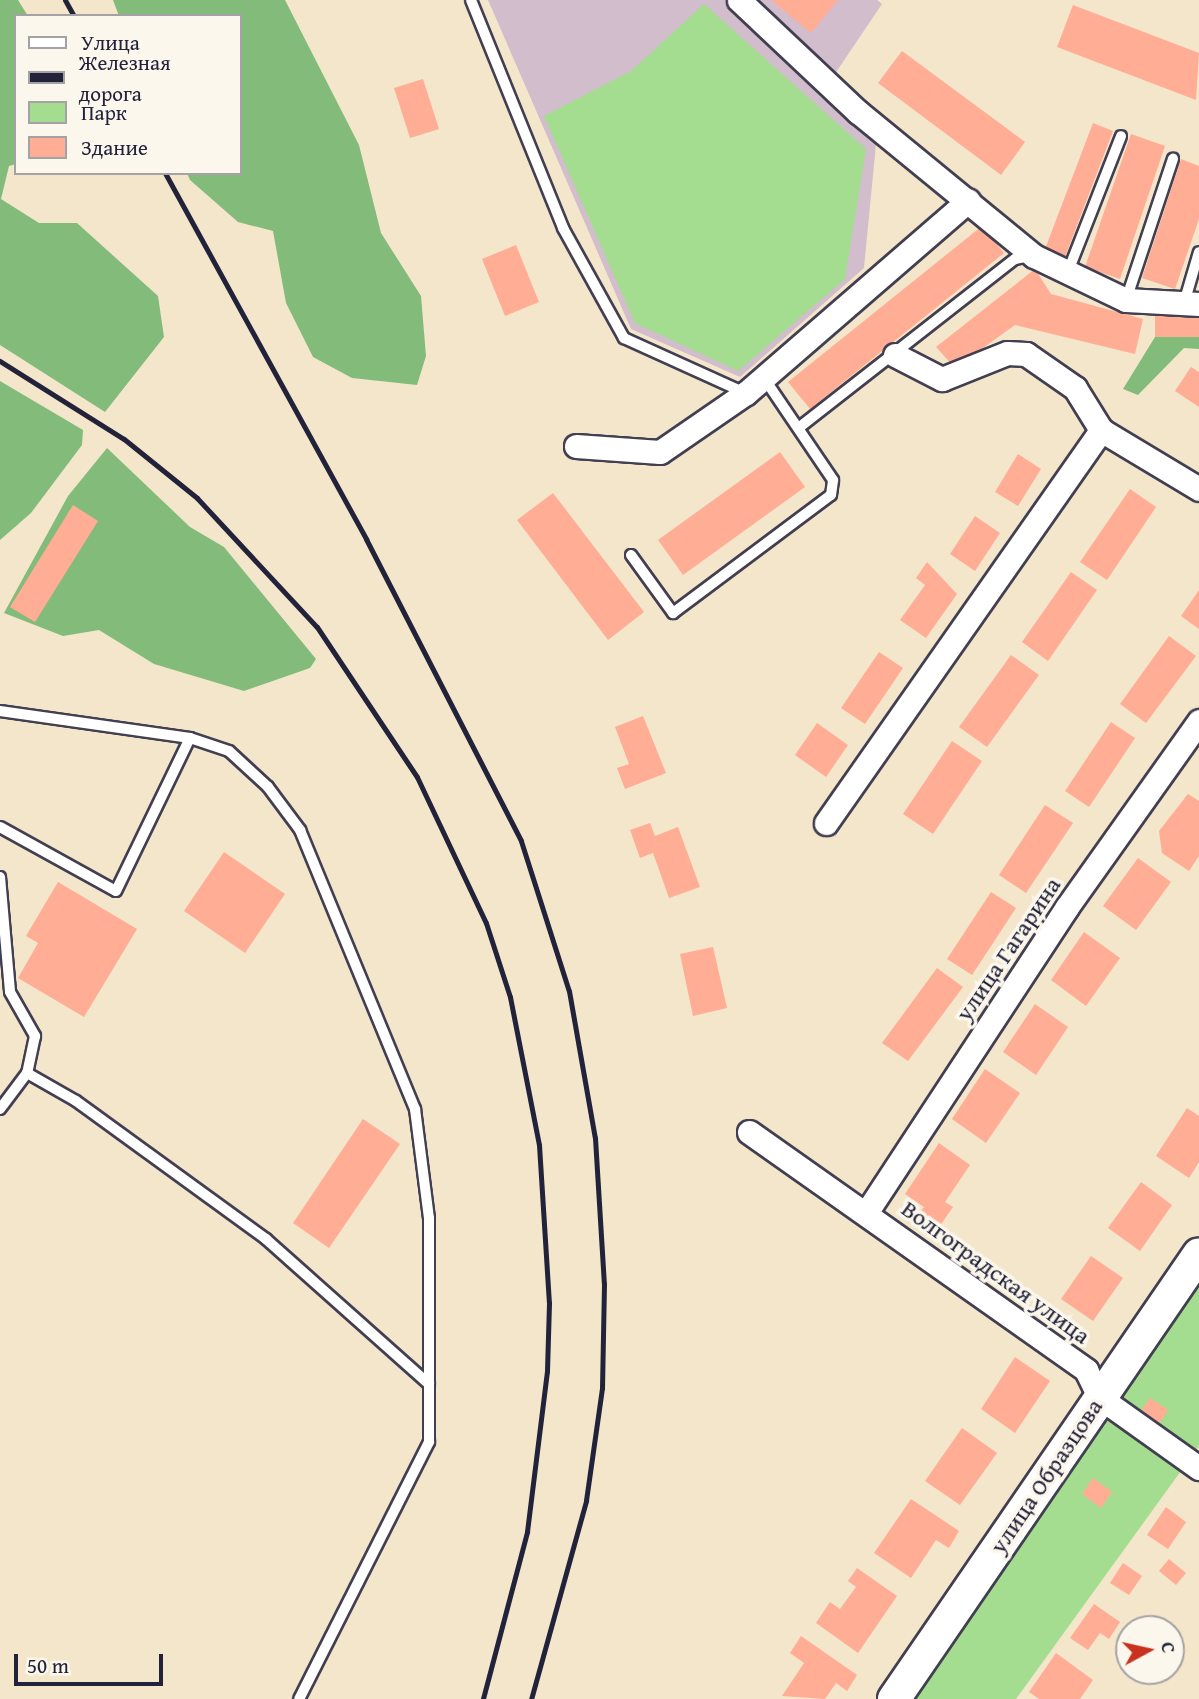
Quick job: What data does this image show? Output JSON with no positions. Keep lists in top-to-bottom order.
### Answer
{
  "streets": {
    "street": ["улица Гагарина", "Волгоградская улица", "улица Образцова"]
  },
  "crossings": [
    ["улица Гагарина", "Волгоградская улица"],
    ["Волгоградская улица", "улица Образцова"]
  ],
  "legend": [
    "Улица",
    "Железная дорога",
    "Парк",
    "Здание"
  ],
  "scale_bar": "50 m",
  "north": "right"
}
